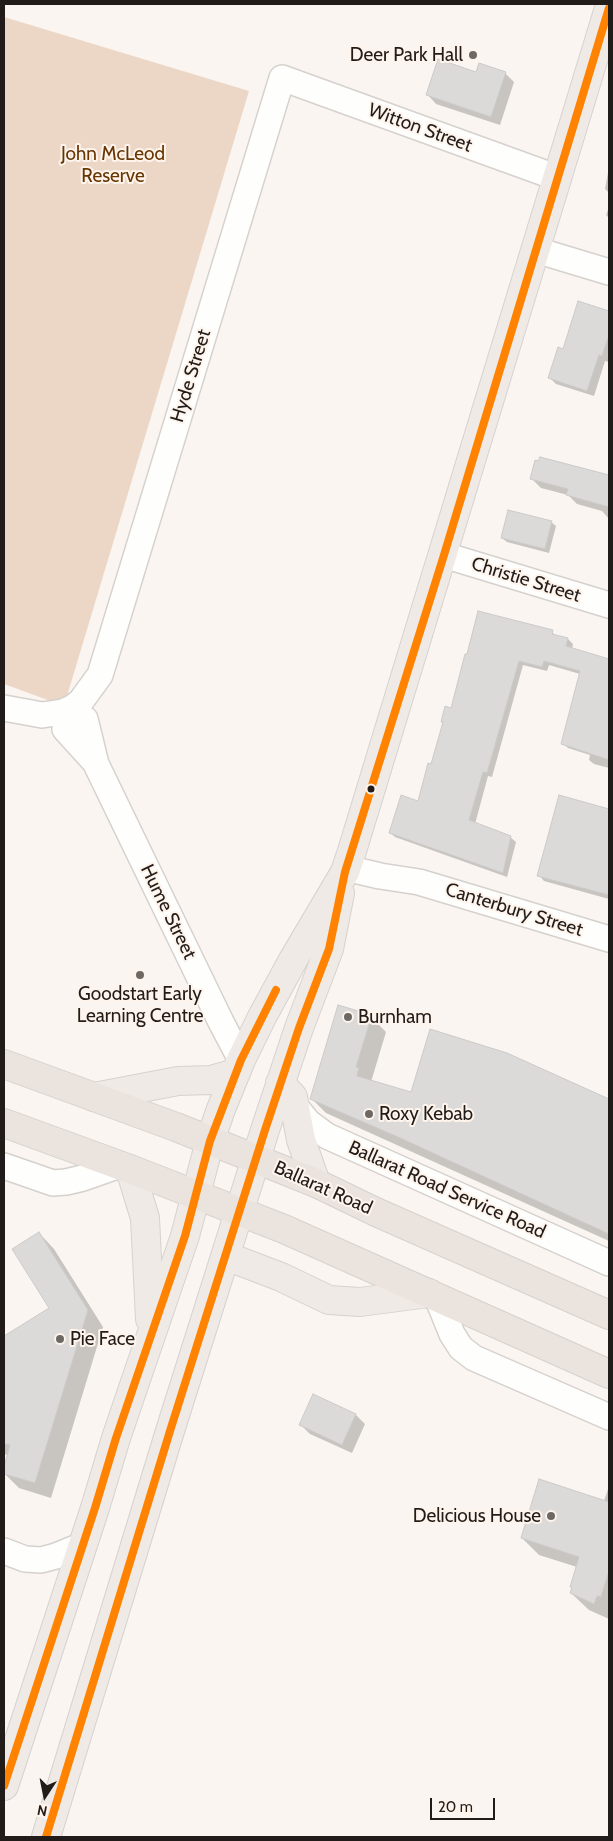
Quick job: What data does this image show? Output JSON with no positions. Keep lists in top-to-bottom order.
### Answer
{
  "streets": {
    "highway": ["Ballarat Road"],
    "street": [
      "Witton Street",
      "Hyde Street",
      "Christie Street",
      "Canterbury Street",
      "Hume Street",
      "Ballarat Road Service Road"
    ]
  },
  "crossings": [
    ["Witton Street", "Hyde Street"],
    ["Hyde Street", "Hume Street"]
  ],
  "parks": ["John McLeod Reserve"],
  "places": [
    "Deer Park Hall",
    "Goodstart Early Learning Centre",
    "Burnham",
    "Roxy Kebab",
    "Pie Face",
    "Delicious House"
  ],
  "scale_bar": "20 m",
  "north": "bottom"
}
